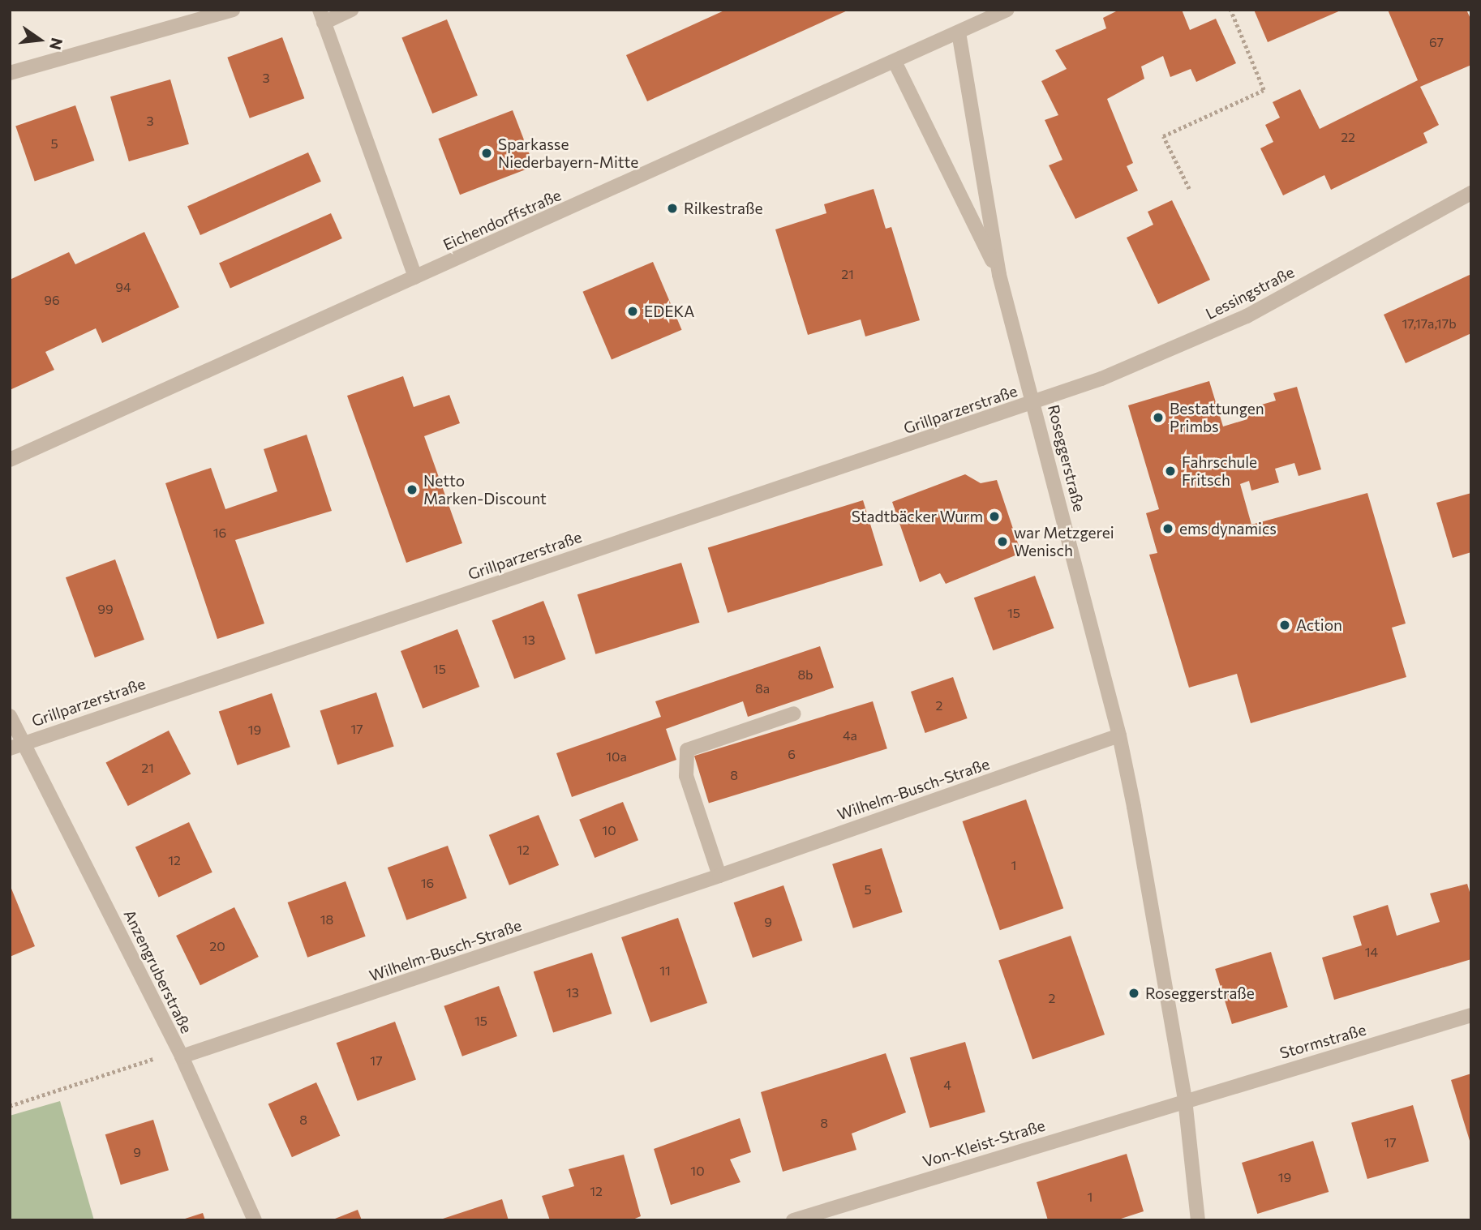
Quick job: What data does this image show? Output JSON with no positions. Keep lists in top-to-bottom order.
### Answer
{
  "streets": {
    "street": [
      "Eichendorffstraße",
      "Lessingstraße",
      "Grillparzerstraße",
      "Roseggerstraße",
      "Wilhelm-Busch-Straße",
      "Anzengruberstraße",
      "Stormstraße",
      "Von-Kleist-Straße"
    ]
  },
  "crossings": [
    ["Eichendorffstraße", "Roseggerstraße"],
    ["Lessingstraße", "Grillparzerstraße"],
    ["Lessingstraße", "Roseggerstraße"],
    ["Grillparzerstraße", "Roseggerstraße"],
    ["Grillparzerstraße", "Anzengruberstraße"],
    ["Roseggerstraße", "Wilhelm-Busch-Straße"],
    ["Roseggerstraße", "Stormstraße"],
    ["Roseggerstraße", "Von-Kleist-Straße"],
    ["Wilhelm-Busch-Straße", "Anzengruberstraße"],
    ["Stormstraße", "Von-Kleist-Straße"]
  ],
  "places": [
    "Sparkasse Niederbayern-Mitte",
    "Rilkestraße",
    "EDEKA",
    "Bestattungen Primbs",
    "Fahrschule Fritsch",
    "Netto Marken-Discount",
    "Stadtbäcker Wurm",
    "ems dynamics",
    "war Metzgerei Wenisch",
    "Action",
    "Roseggerstraße"
  ],
  "house_numbers": [
    "67",
    "3",
    "3",
    "22",
    "5",
    "21",
    "94",
    "96",
    "17,17a,17b",
    "16",
    "99",
    "15",
    "13",
    "15",
    "8b",
    "8a",
    "2",
    "17",
    "19",
    "4a",
    "6",
    "10a",
    "21",
    "8",
    "10",
    "12",
    "12",
    "1",
    "16",
    "5",
    "18",
    "9",
    "20",
    "14",
    "11",
    "13",
    "2",
    "15",
    "17",
    "4",
    "8",
    "8",
    "17",
    "9",
    "10",
    "19",
    "12",
    "1"
  ],
  "north": "right"
}
